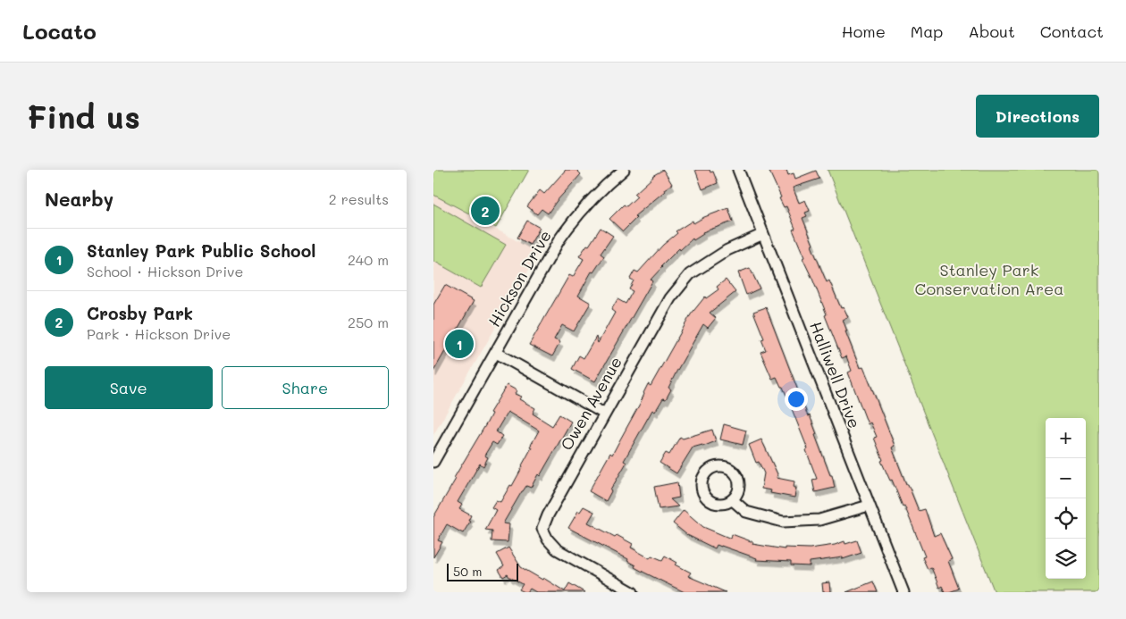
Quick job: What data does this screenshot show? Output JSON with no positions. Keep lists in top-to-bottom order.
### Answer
{
  "streets": {
    "street": ["Hickson Drive", "Halliwell Drive", "Owen Avenue"]
  },
  "crossings": [
    ["Halliwell Drive", "Owen Avenue"]
  ],
  "parks": ["Stanley Park Conservation Area"],
  "scale_bar": "50 m",
  "page": {
    "header": "Locato",
    "nav": [
      "Home",
      "Map",
      "About",
      "Contact"
    ],
    "buttons": [
      "Directions",
      ["Save", "Share"]
    ],
    "title": "Find us",
    "heading": ["Nearby", "2 results"],
    "pins": ["2", "1"],
    "list": [
      {
        "mark": "1",
        "name": "Stanley Park Public School",
        "note": "School · Hickson Drive",
        "value": "240 m"
      },
      {
        "mark": "2",
        "name": "Crosby Park",
        "note": "Park · Hickson Drive",
        "value": "250 m"
      }
    ],
    "map_buttons": ["+", "−"],
    "scale": "50 m"
  }
}
